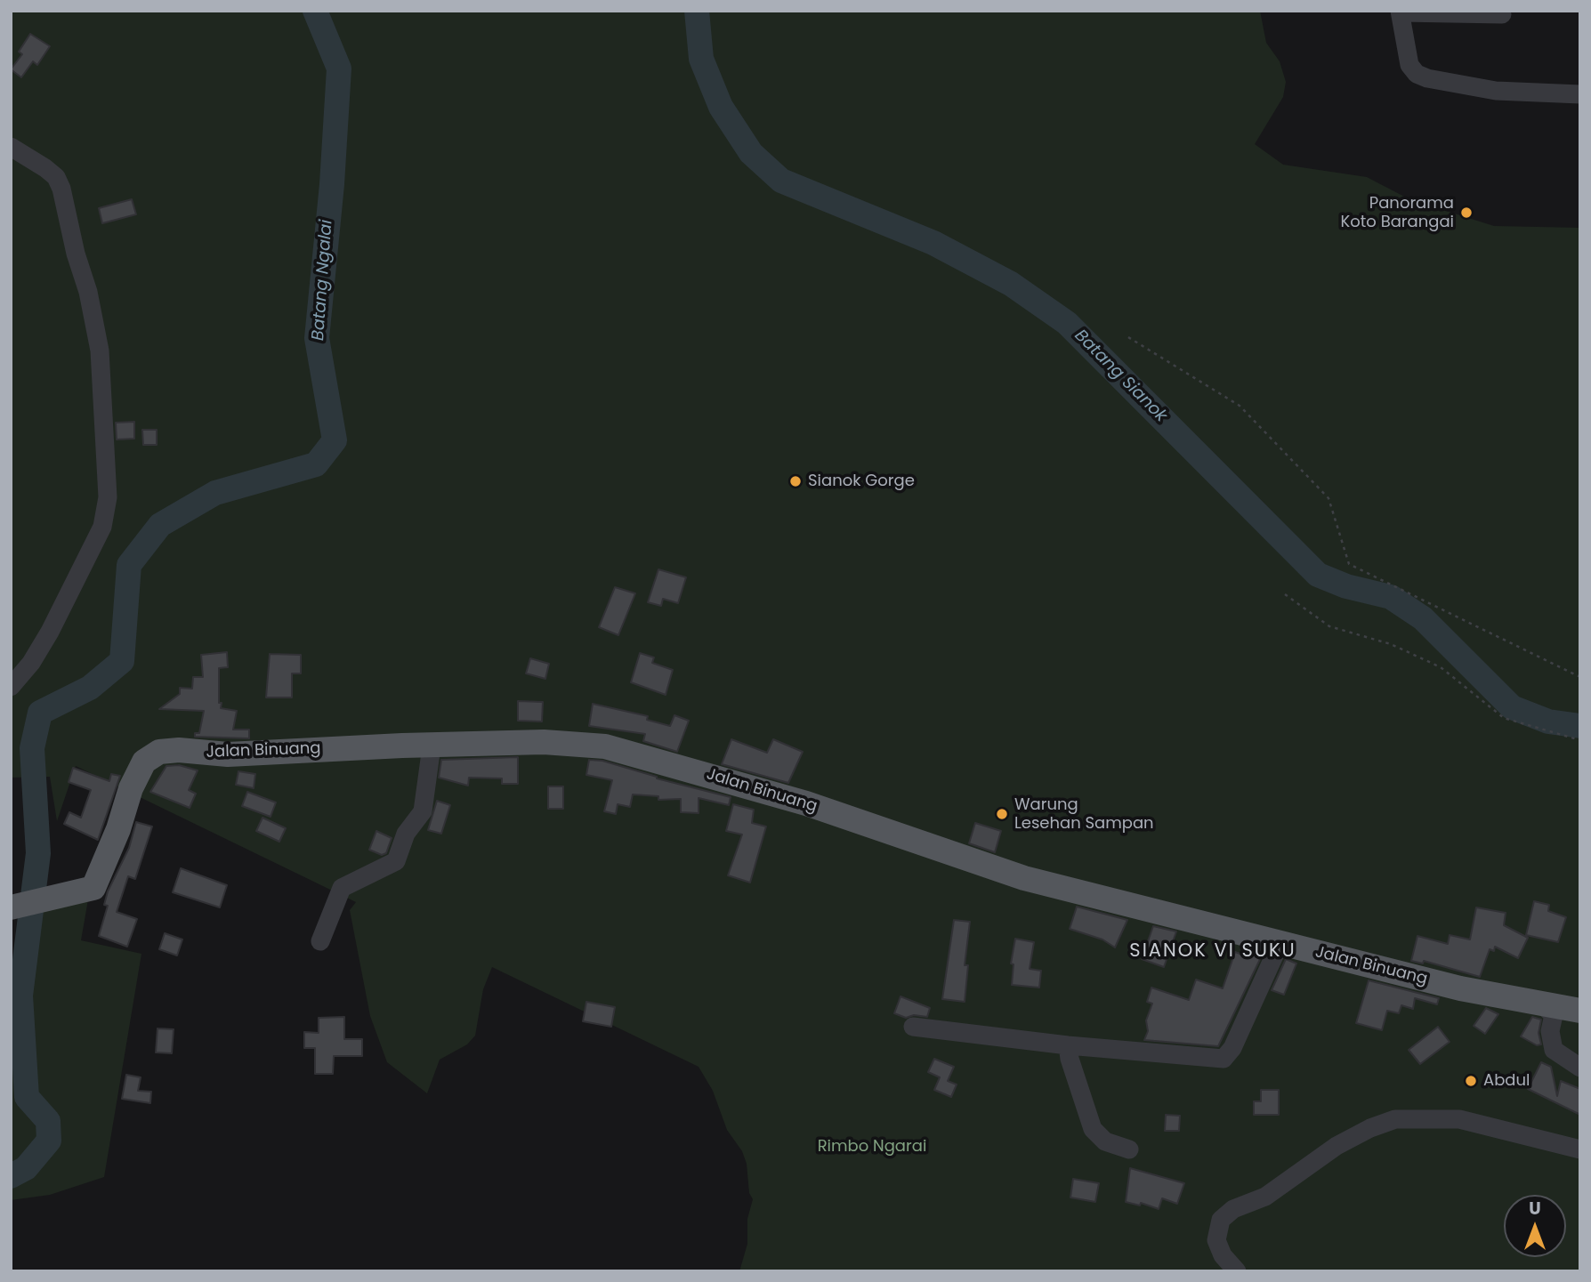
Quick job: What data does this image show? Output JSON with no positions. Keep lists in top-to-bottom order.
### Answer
{
  "streets": {
    "main road": ["Jalan Binuang"]
  },
  "districts": ["SIANOK VI SUKU"],
  "water": ["Batang Ngalai", "Batang Sianok"],
  "parks": ["Rimbo Ngarai"],
  "places": [
    "Panorama Koto Barangai",
    "Sianok Gorge",
    "Warung Lesehan Sampan",
    "Abdul"
  ],
  "north": "top"
}
